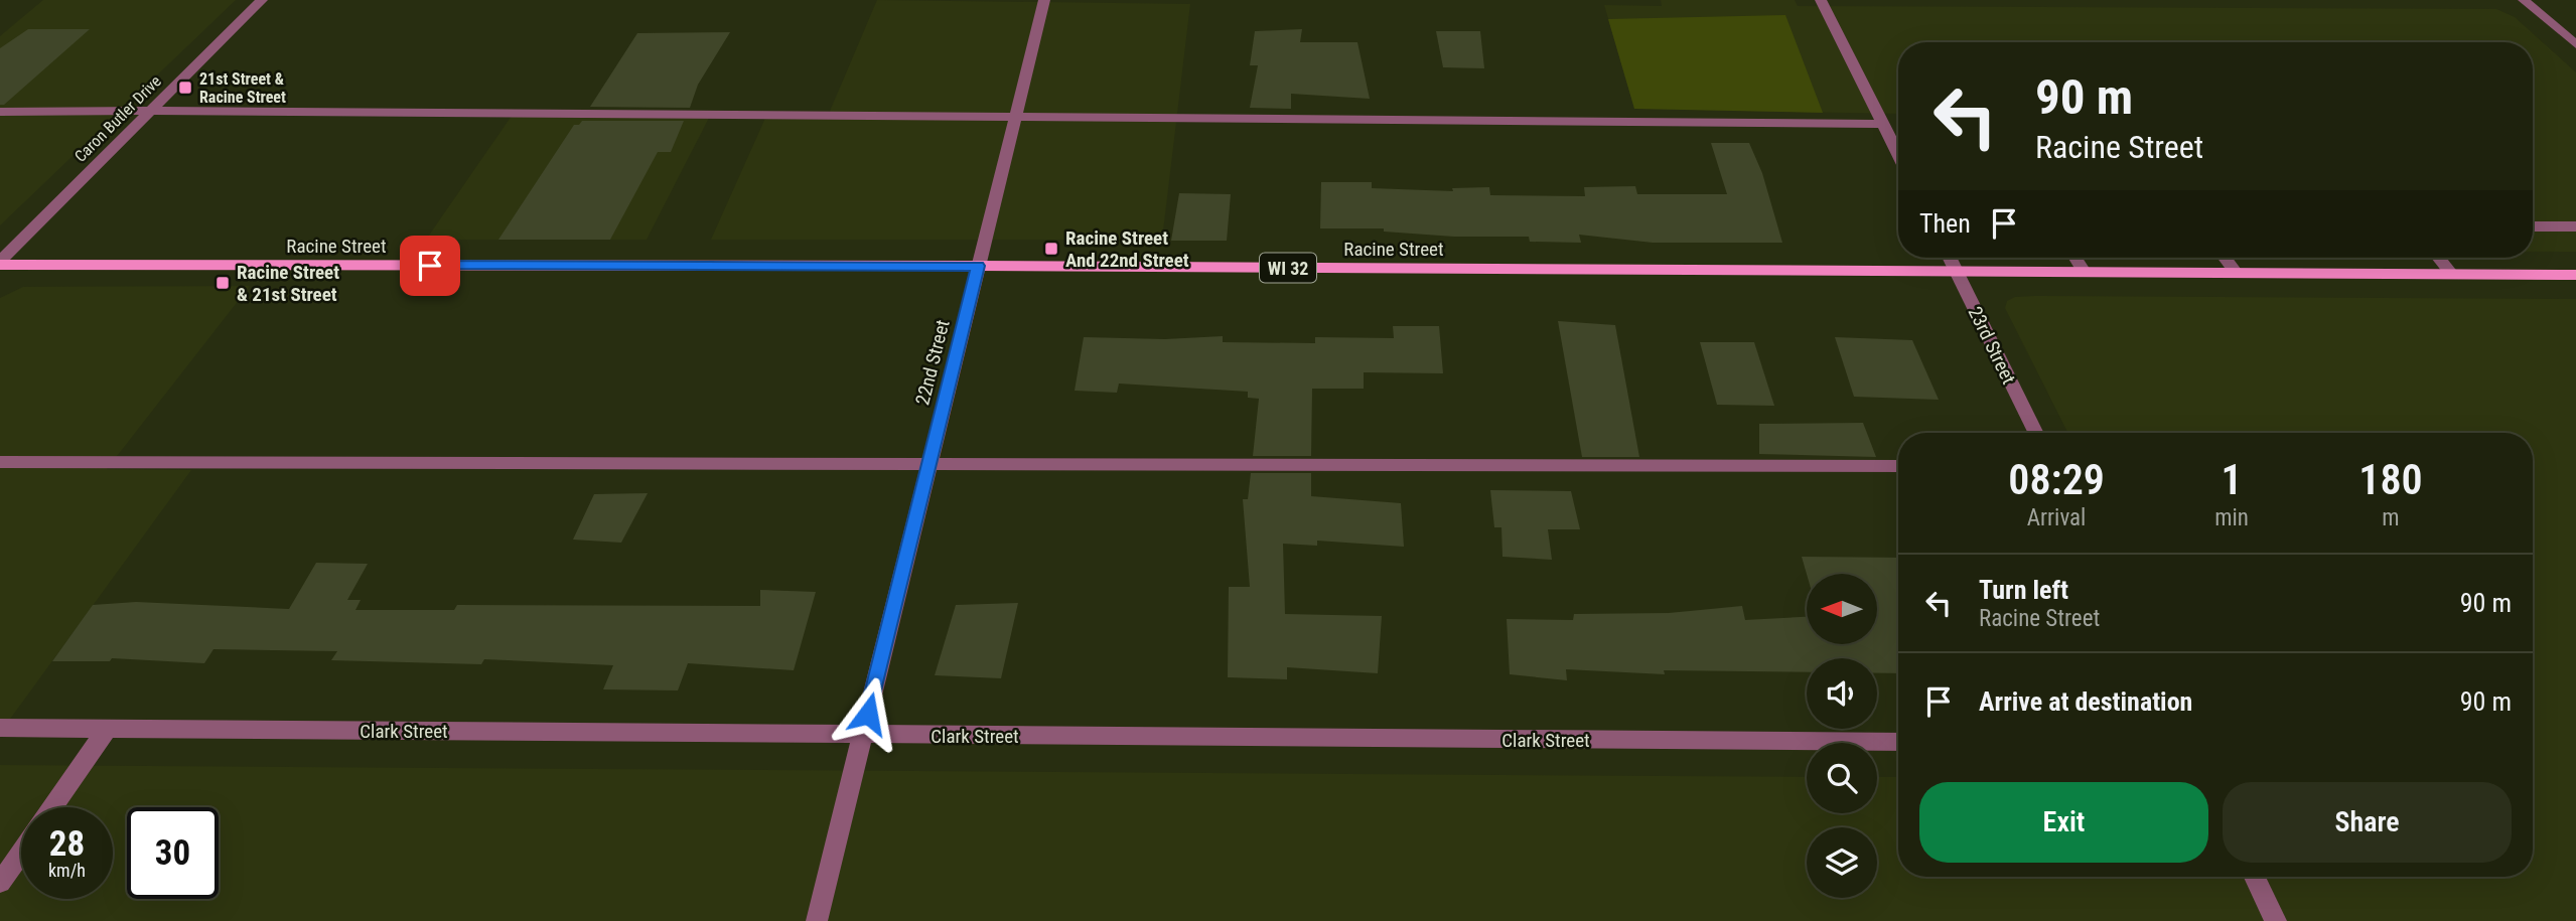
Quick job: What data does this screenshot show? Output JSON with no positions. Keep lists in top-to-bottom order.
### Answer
{
  "streets": {
    "main road": ["Racine Street", "WI 32"],
    "street": [
      "Caron Butler Drive",
      "23rd Street",
      "22nd Street",
      "Clark Street"
    ]
  },
  "crossings": [
    ["Caron Butler Drive", "Racine Street"],
    ["Racine Street", "23rd Street"],
    ["Racine Street", "22nd Street"],
    ["22nd Street", "Clark Street"]
  ],
  "places": {
    "transit": ["21st Street & Racine Street", "Racine Street And 22nd Street", "Racine Street & 21st Street"]
  },
  "north": "left",
  "page": {
    "turn": ["90 m", "Racine Street"],
    "then": "Then",
    "eta": [
      "08:29",
      "Arrival",
      "1",
      "min",
      "180",
      "m"
    ],
    "list": [
      {
        "name": "Turn left",
        "note": "Racine Street",
        "value": "90 m"
      },
      {
        "name": "Arrive at destination",
        "value": "90 m"
      }
    ],
    "buttons": ["Exit", "Share"],
    "speed": "28 km/h",
    "limit": "30"
  }
}
